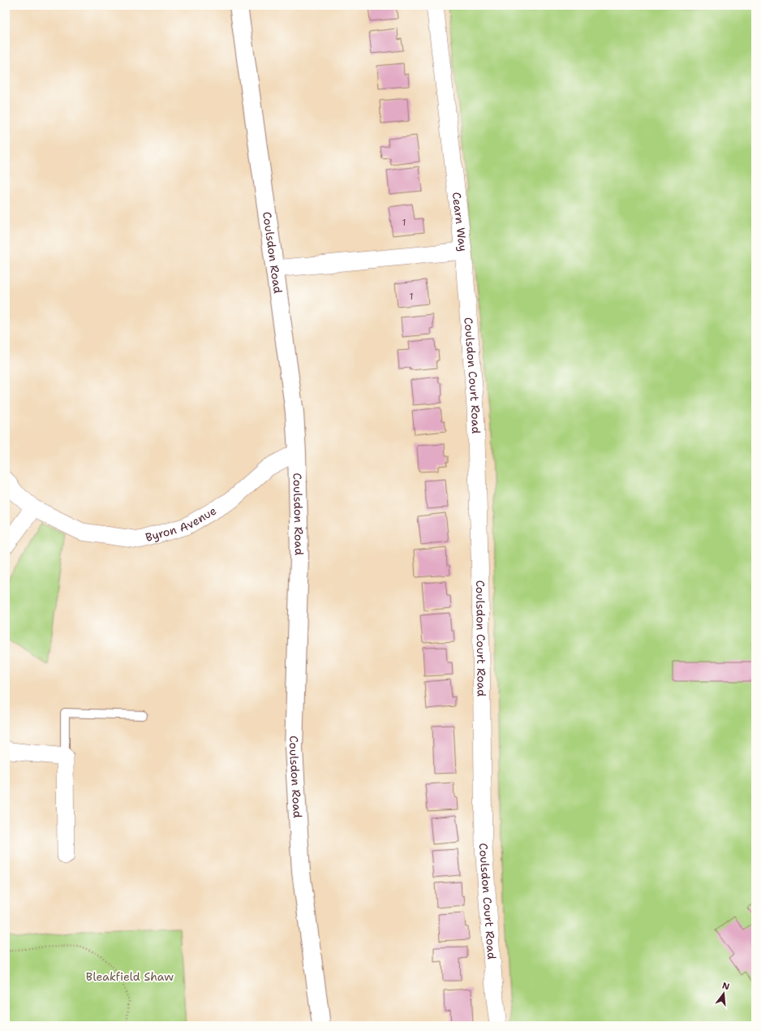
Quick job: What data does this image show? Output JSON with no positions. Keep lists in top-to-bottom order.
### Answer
{
  "streets": {
    "main road": ["Coulsdon Road"],
    "street": ["Cearn Way", "Coulsdon Court Road", "Byron Avenue"]
  },
  "crossings": [
    ["Cearn Way", "Coulsdon Road"],
    ["Cearn Way", "Coulsdon Court Road"],
    ["Coulsdon Road", "Byron Avenue"]
  ],
  "parks": ["Bleakfield Shaw"],
  "house_numbers": ["1", "1"],
  "north": "top"
}
